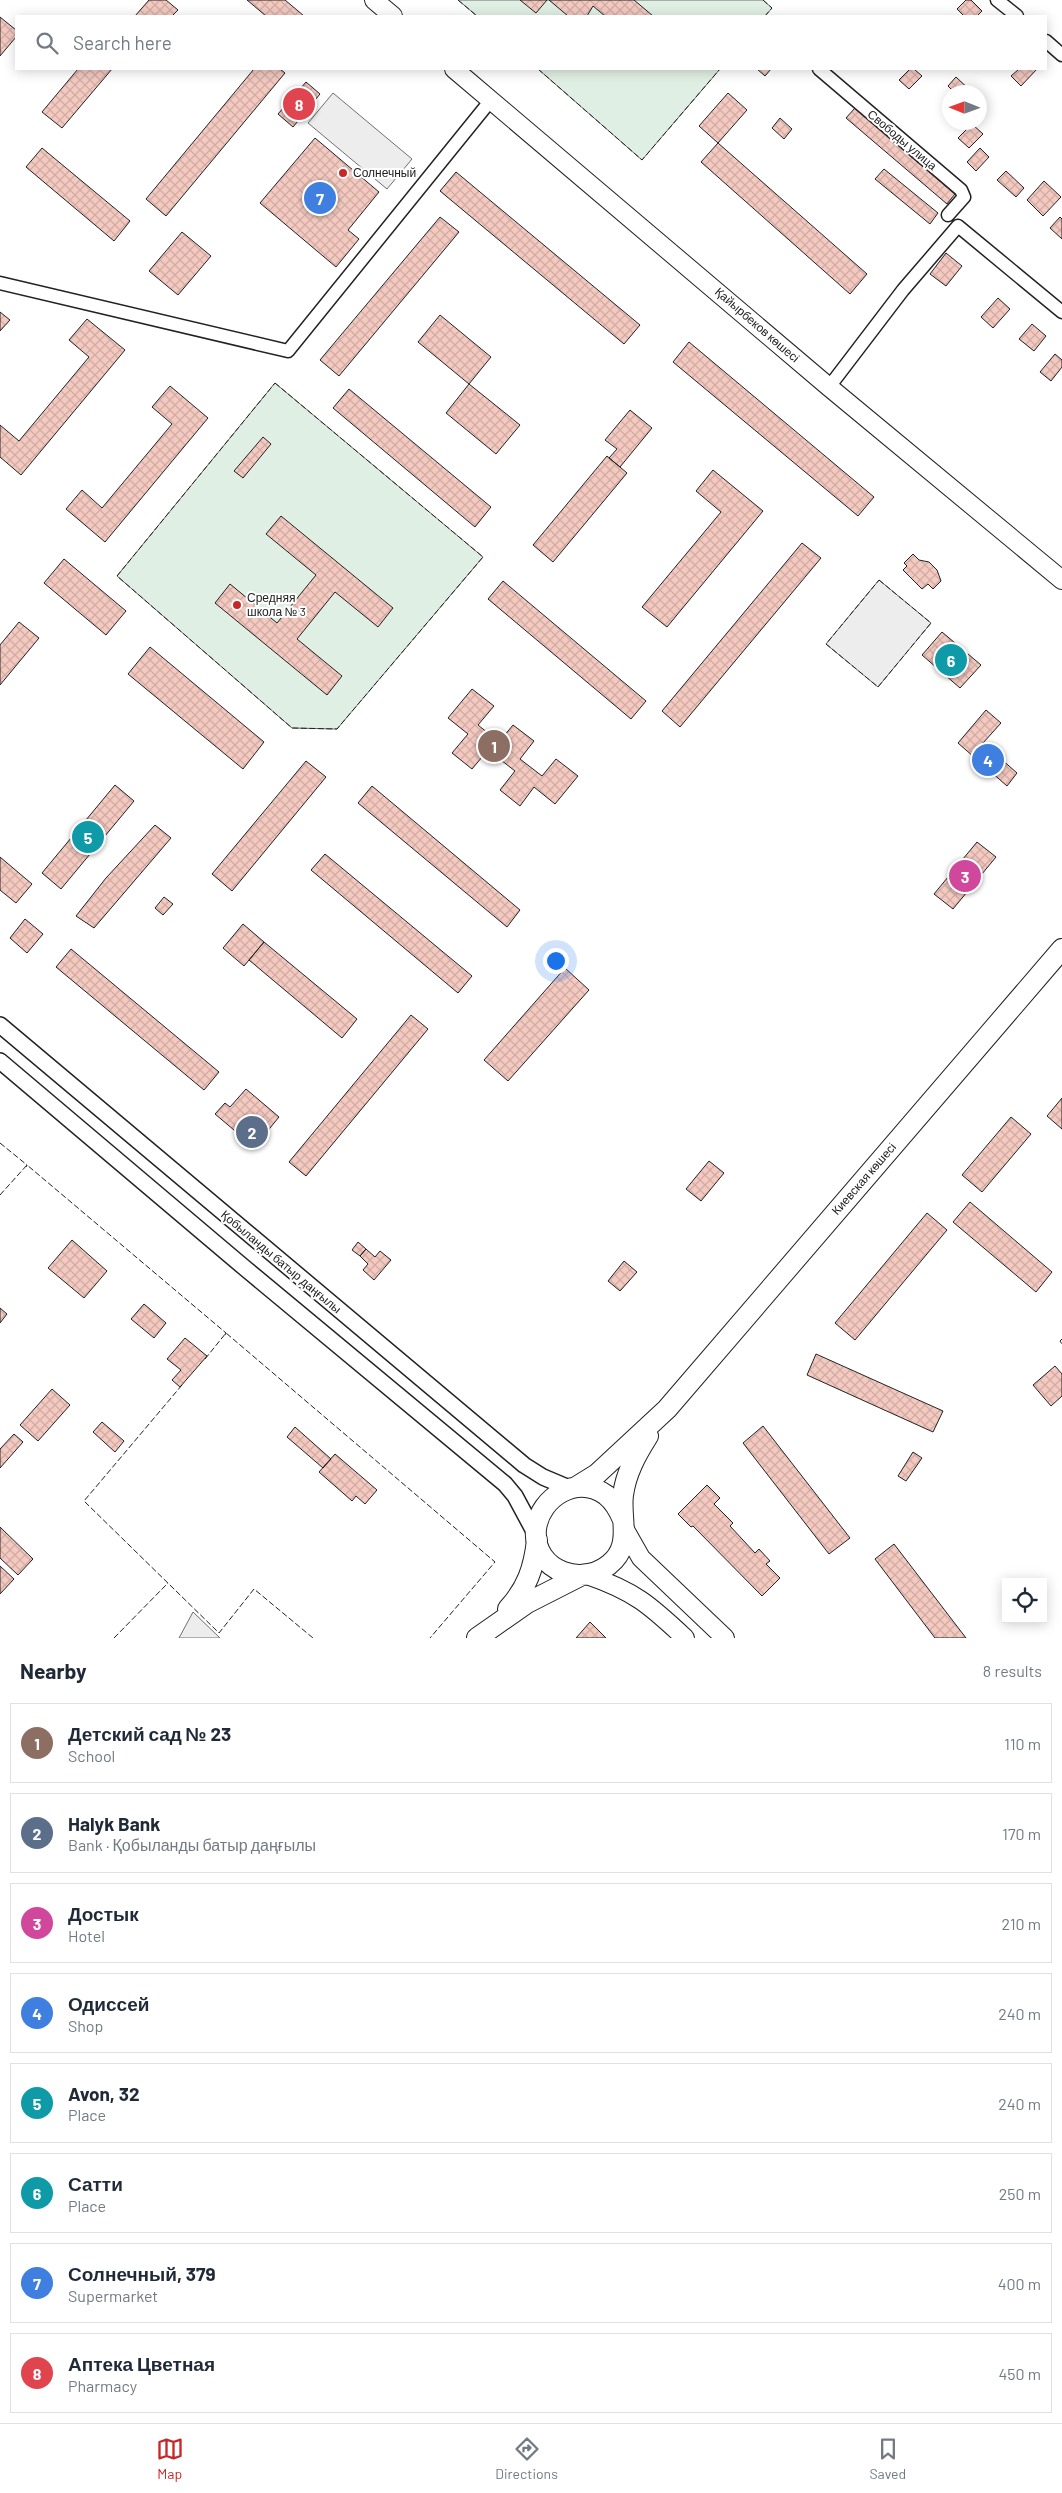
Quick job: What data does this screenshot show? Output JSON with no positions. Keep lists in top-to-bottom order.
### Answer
{
  "streets": {
    "highway": ["Киевская көшесі"],
    "main road": ["Қайырбеков көшесі"],
    "street": ["Свободы улица", "Қобыланды батыр даңғылы"]
  },
  "places": ["Солнечный", "Средняя школа № 3"],
  "north": "left",
  "page": {
    "search": "Search here",
    "pins": [
      "8",
      "7",
      "6",
      "1",
      "4",
      "5",
      "3",
      "2"
    ],
    "heading": ["Nearby", "8 results"],
    "list": [
      {
        "mark": "1",
        "name": "Детский сад № 23",
        "note": "School",
        "value": "110 m"
      },
      {
        "mark": "2",
        "name": "Halyk Bank",
        "note": "Bank · Қобыланды батыр даңғылы",
        "value": "170 m"
      },
      {
        "mark": "3",
        "name": "Достык",
        "note": "Hotel",
        "value": "210 m"
      },
      {
        "mark": "4",
        "name": "Одиссей",
        "note": "Shop",
        "value": "240 m"
      },
      {
        "mark": "5",
        "name": "Avon, 32",
        "note": "Place",
        "value": "240 m"
      },
      {
        "mark": "6",
        "name": "Сатти",
        "note": "Place",
        "value": "250 m"
      },
      {
        "mark": "7",
        "name": "Солнечный, 379",
        "note": "Supermarket",
        "value": "400 m"
      },
      {
        "mark": "8",
        "name": "Аптека Цветная",
        "note": "Pharmacy",
        "value": "450 m"
      }
    ],
    "nav": ["Map", "Directions", "Saved"]
  }
}
